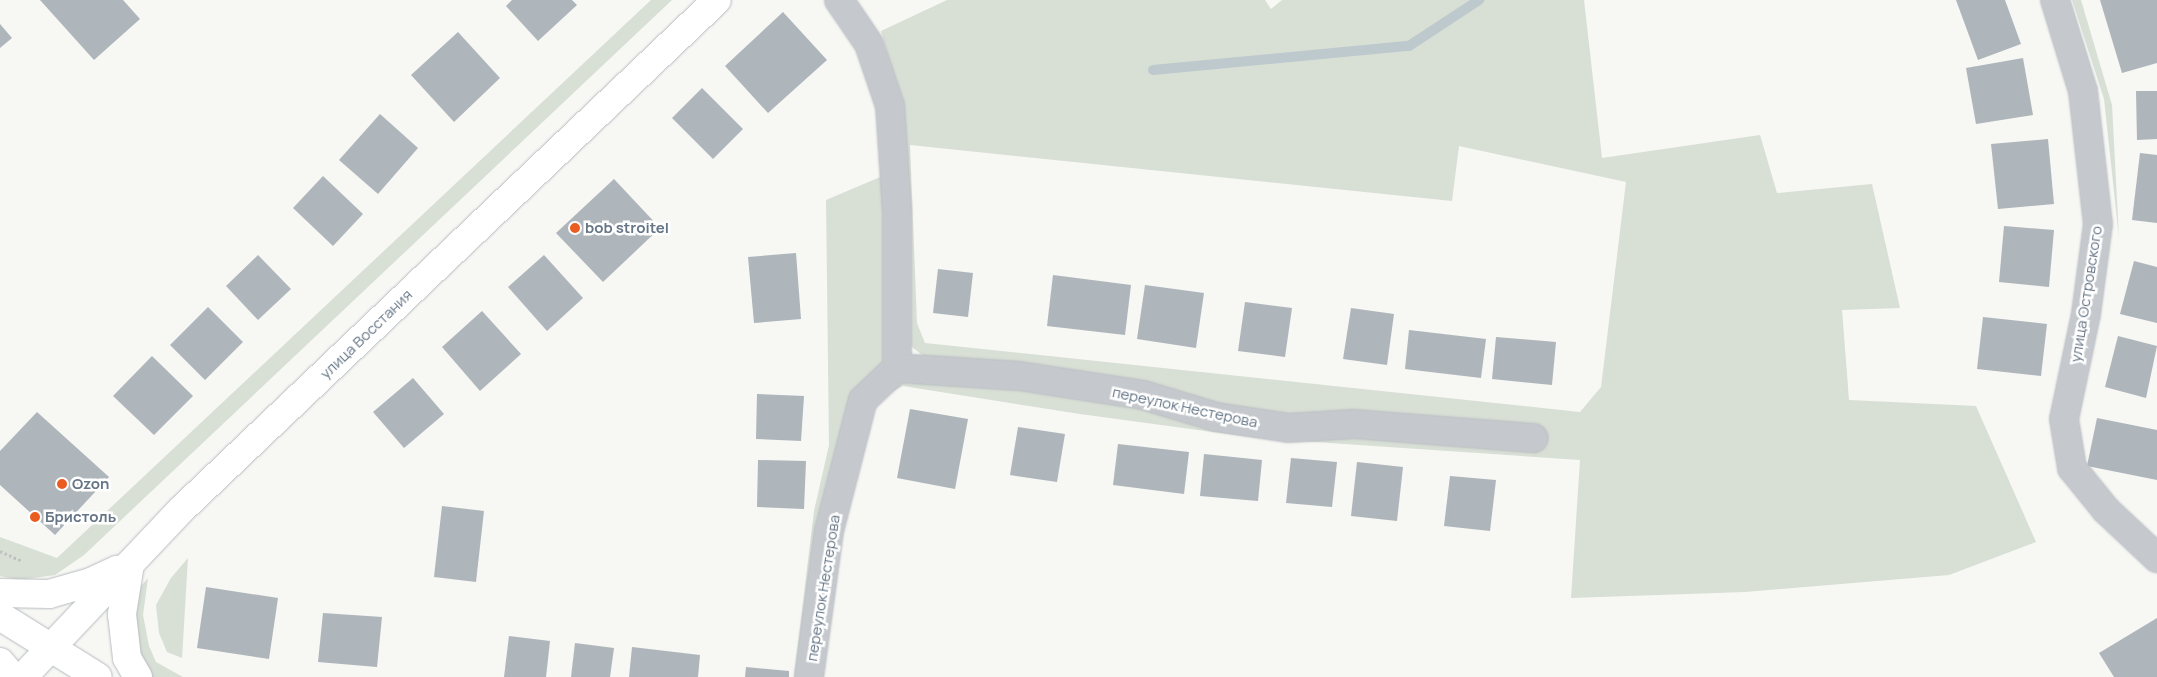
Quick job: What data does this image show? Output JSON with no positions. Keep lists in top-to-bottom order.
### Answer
{
  "streets": {
    "street": ["улица Островского", "улица Восстания", "переулок Нестерова"]
  },
  "places": ["bob stroitel", "Ozon", "Бристоль"]
}
